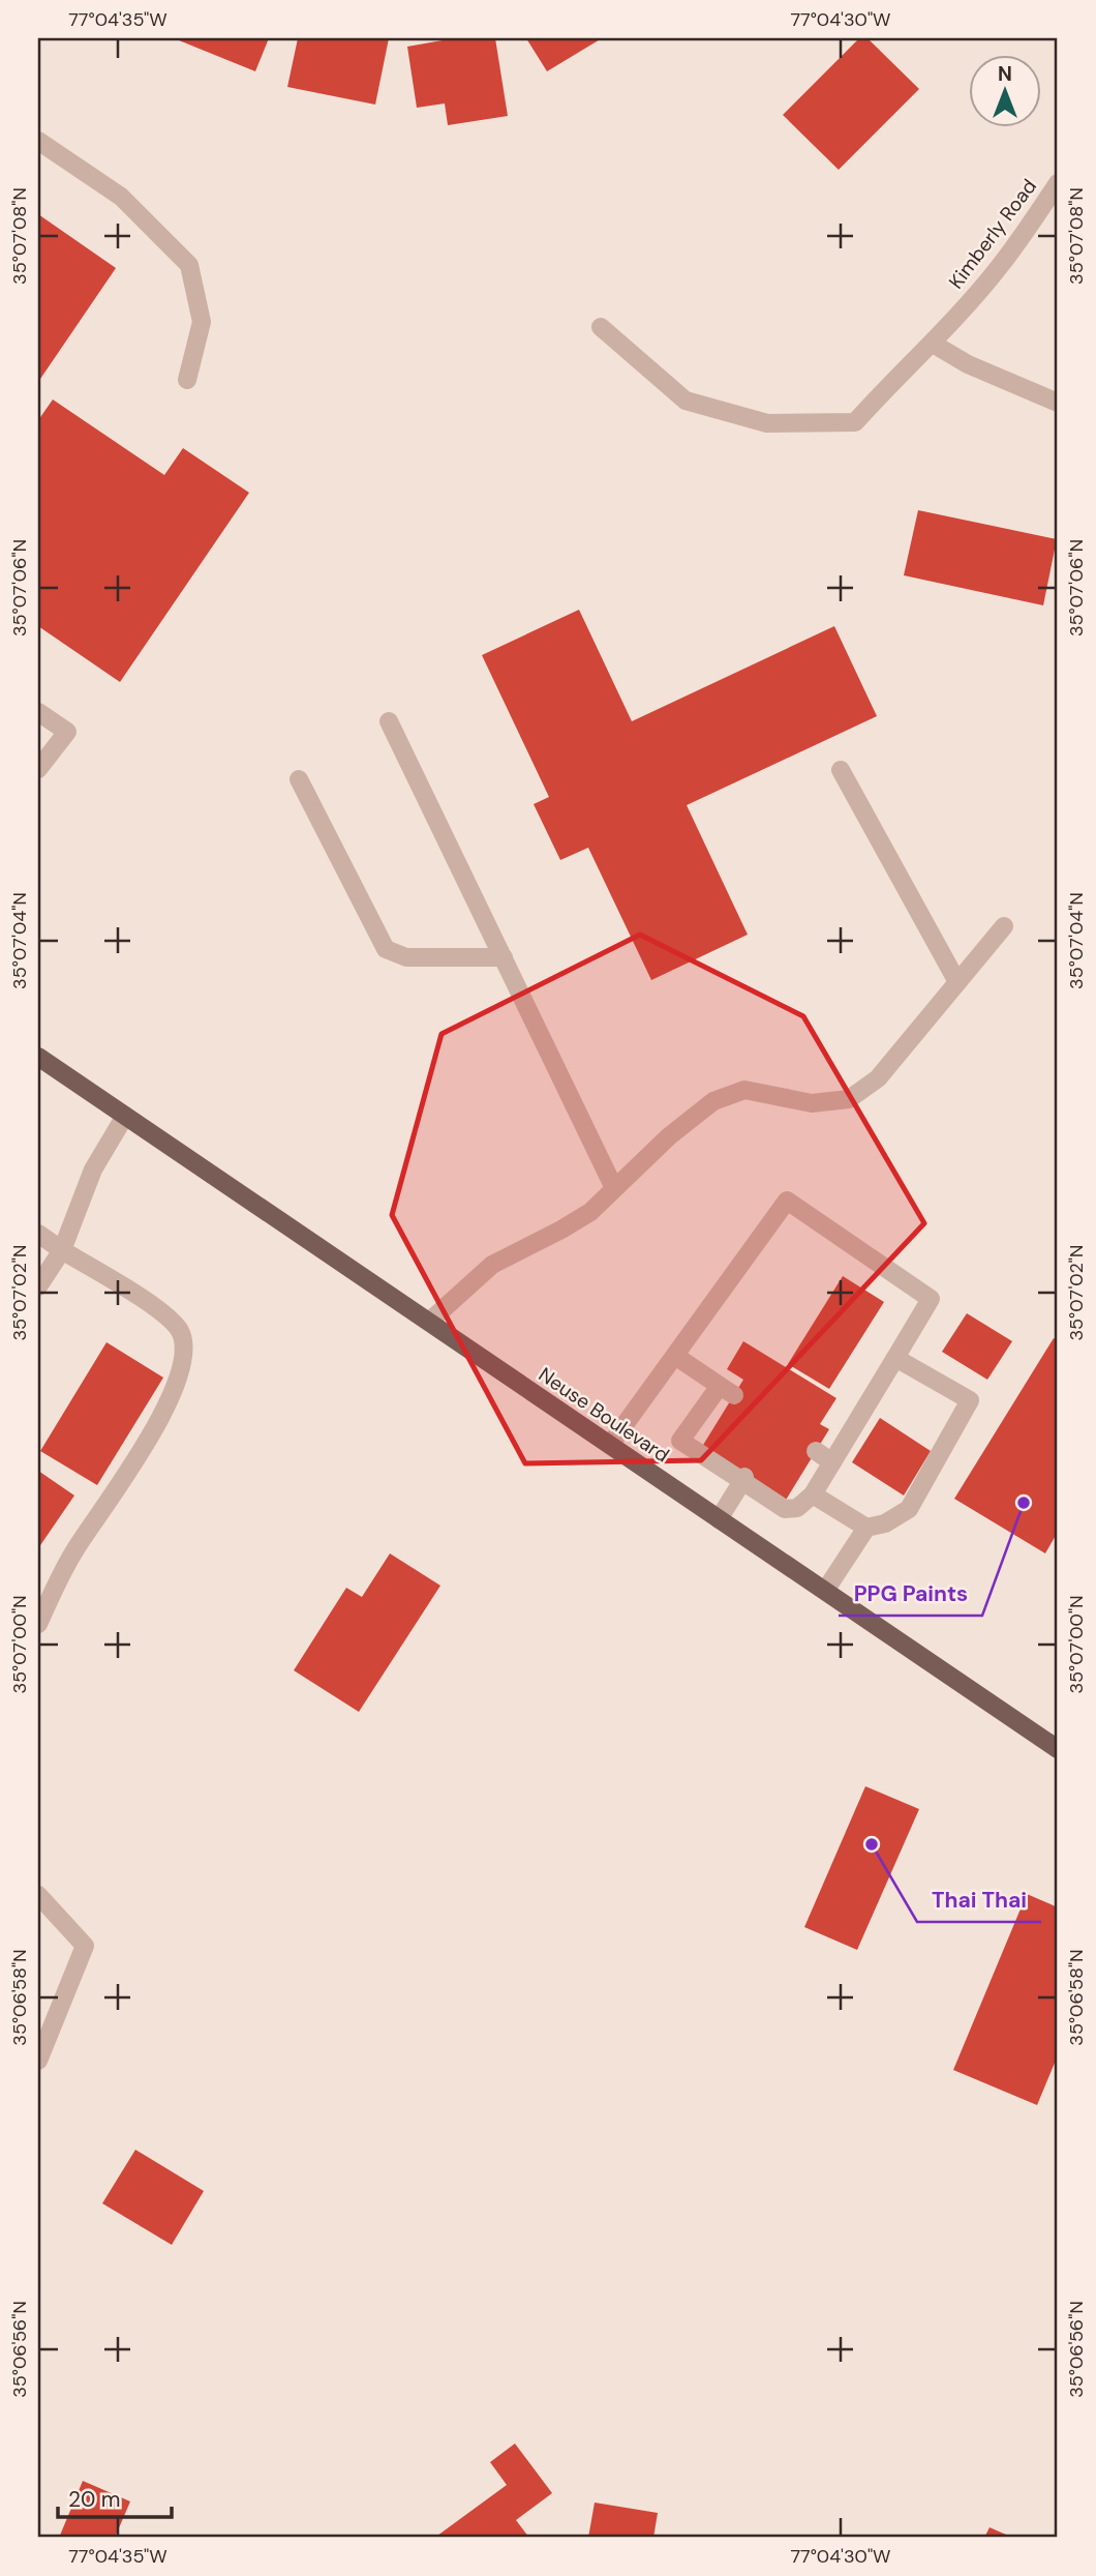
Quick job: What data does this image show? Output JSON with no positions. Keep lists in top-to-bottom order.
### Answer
{
  "streets": {
    "main road": ["Neuse Boulevard"],
    "street": ["Kimberly Road"]
  },
  "places": ["PPG Paints", "Thai Thai"],
  "scale_bar": "20 m",
  "north": "top",
  "coordinates": [
    "77°04'35\"W",
    "77°04'30\"W",
    "35°07'08\"N",
    "35°07'06\"N",
    "35°07'04\"N",
    "35°07'02\"N",
    "35°07'00\"N",
    "35°06'58\"N",
    "35°06'56\"N"
  ]
}
